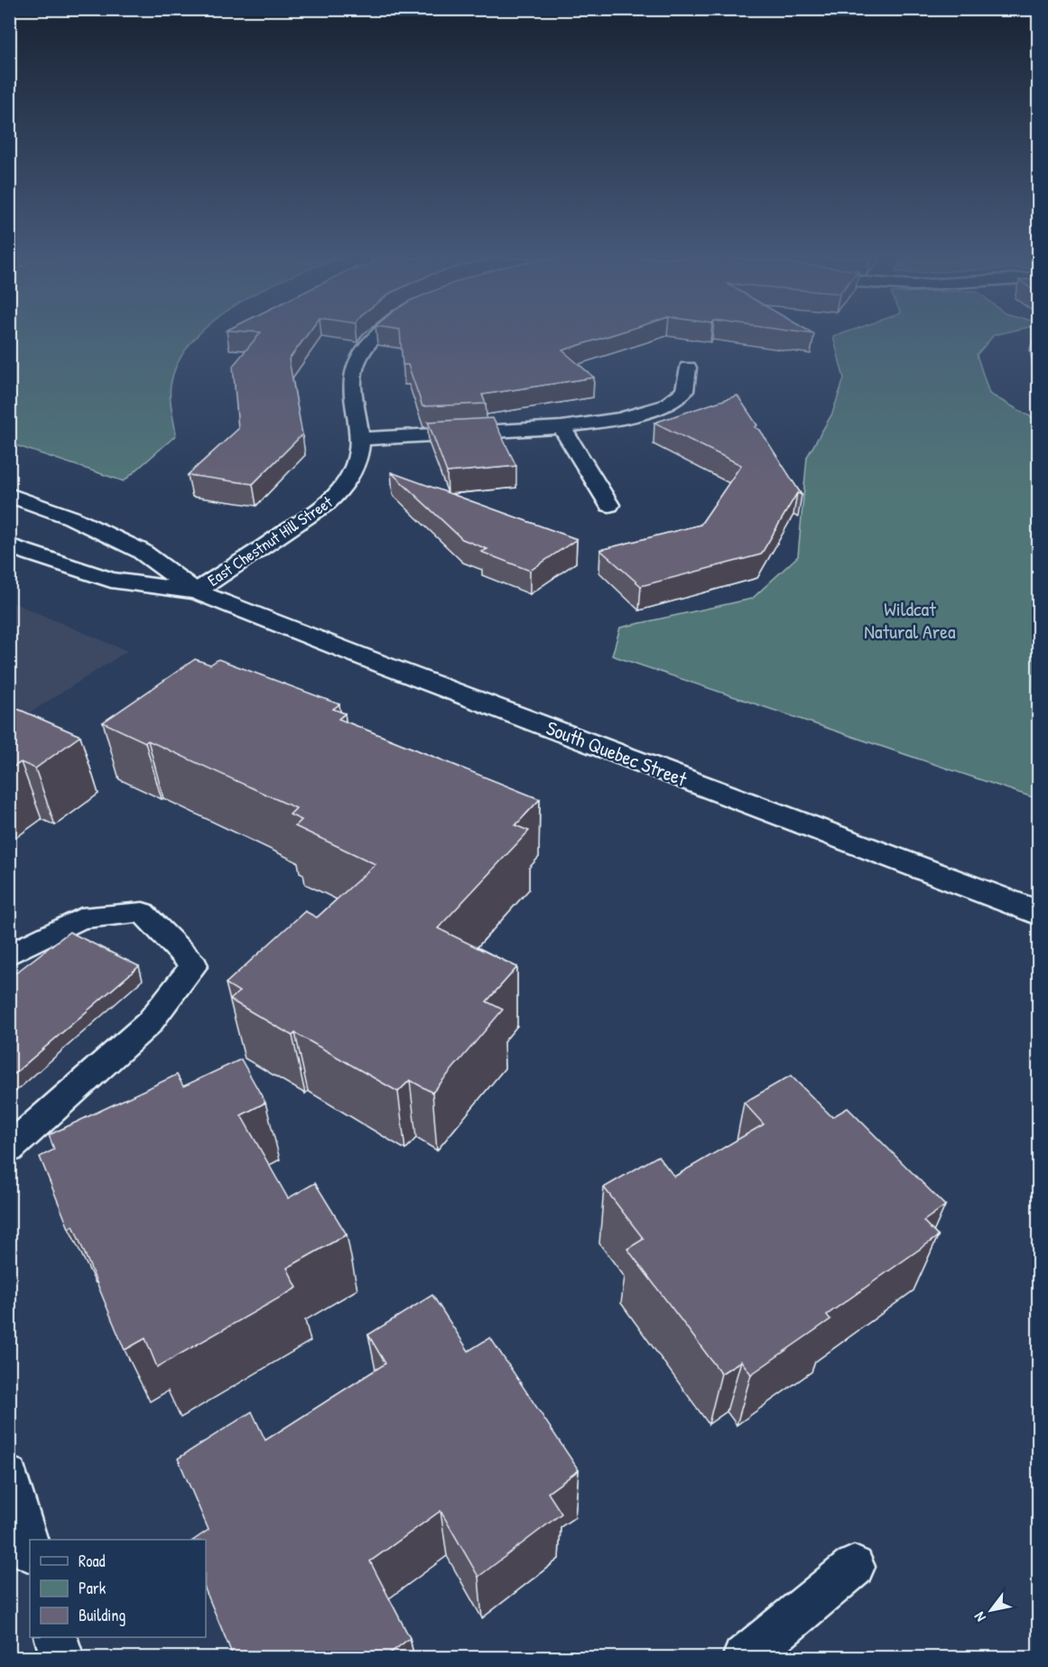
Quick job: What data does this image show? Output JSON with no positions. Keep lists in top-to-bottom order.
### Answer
{
  "streets": {
    "street": ["East Chestnut Hill Street", "South Quebec Street"]
  },
  "crossings": [
    ["East Chestnut Hill Street", "South Quebec Street"]
  ],
  "parks": ["Wildcat Natural Area"],
  "legend": ["Road", "Park", "Building"],
  "north": "bottom left"
}
